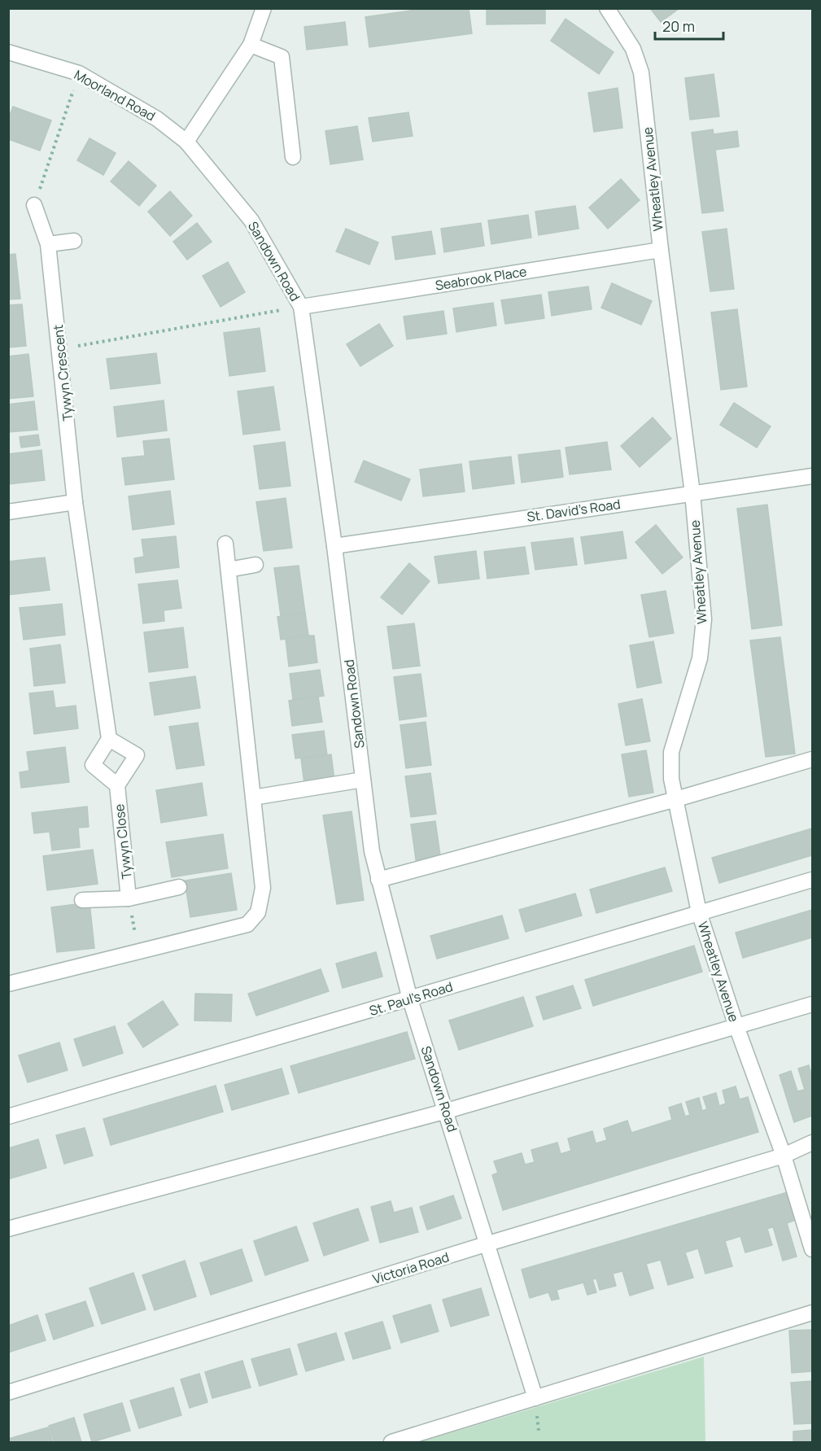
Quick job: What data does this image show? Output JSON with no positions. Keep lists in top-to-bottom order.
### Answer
{
  "streets": {
    "street": [
      "Moorland Road",
      "Wheatley Avenue",
      "Sandown Road",
      "Seabrook Place",
      "Tywyn Crescent",
      "St. David's Road",
      "Tywyn Close",
      "St. Paul's Road",
      "Victoria Road"
    ]
  },
  "crossings": [
    ["Moorland Road", "Sandown Road"],
    ["Wheatley Avenue", "Seabrook Place"],
    ["Wheatley Avenue", "St. David's Road"],
    ["Wheatley Avenue", "St. Paul's Road"],
    ["Wheatley Avenue", "Victoria Road"],
    ["Sandown Road", "Seabrook Place"],
    ["Sandown Road", "St. David's Road"],
    ["Sandown Road", "St. Paul's Road"],
    ["Sandown Road", "Victoria Road"]
  ],
  "scale_bar": "20 m"
}
